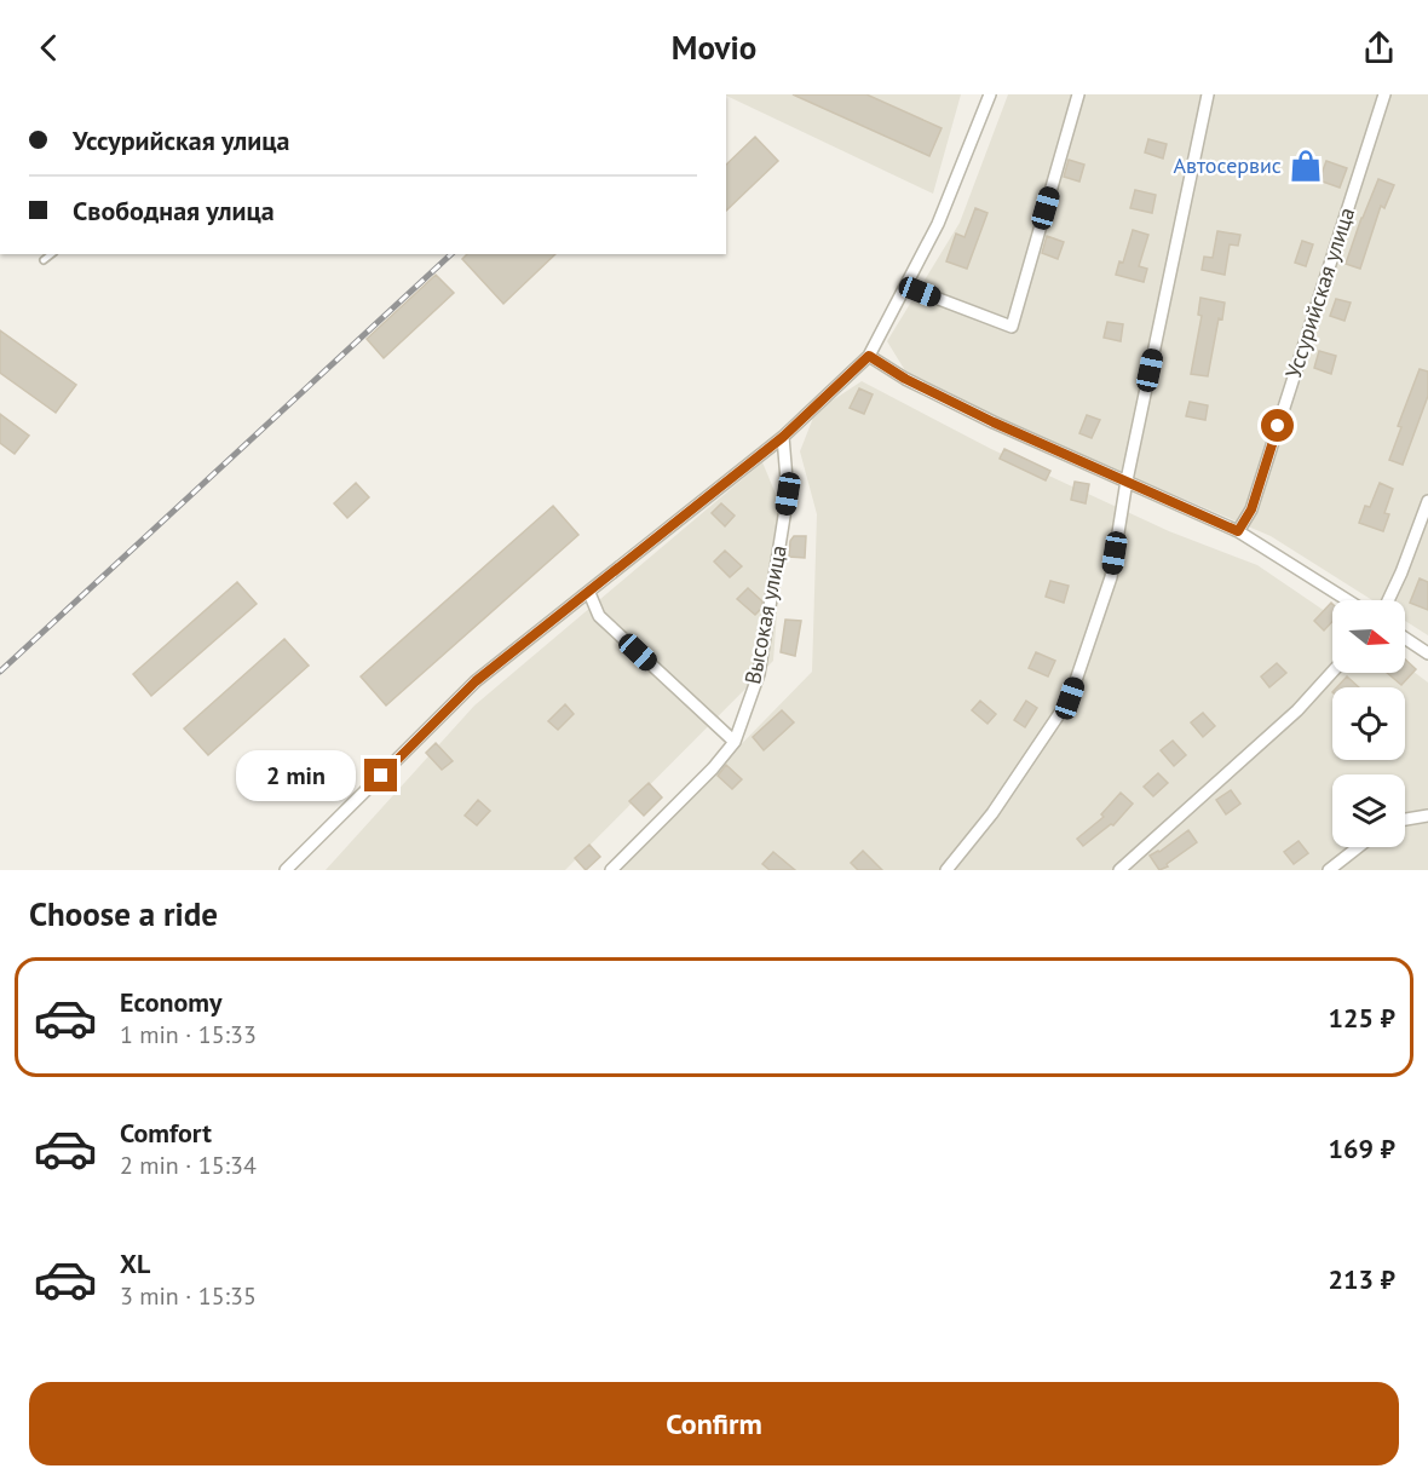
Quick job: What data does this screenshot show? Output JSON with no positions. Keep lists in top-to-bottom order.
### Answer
{
  "streets": {
    "street": ["Уссурийская улица", "Высокая улица"]
  },
  "places": {
    "shop": ["Автосервис"]
  },
  "north": "right",
  "page": {
    "header": "Movio",
    "banner": ["Уссурийская улица", "Свободная улица"],
    "bubble": "2 min",
    "heading": "Choose a ride",
    "list": [
      {
        "name": "Economy",
        "note": "1 min · 15:33",
        "value": "125 ₽"
      },
      {
        "name": "Comfort",
        "note": "2 min · 15:34",
        "value": "169 ₽"
      },
      {
        "name": "XL",
        "note": "3 min · 15:35",
        "value": "213 ₽"
      }
    ],
    "buttons": "Confirm"
  }
}
